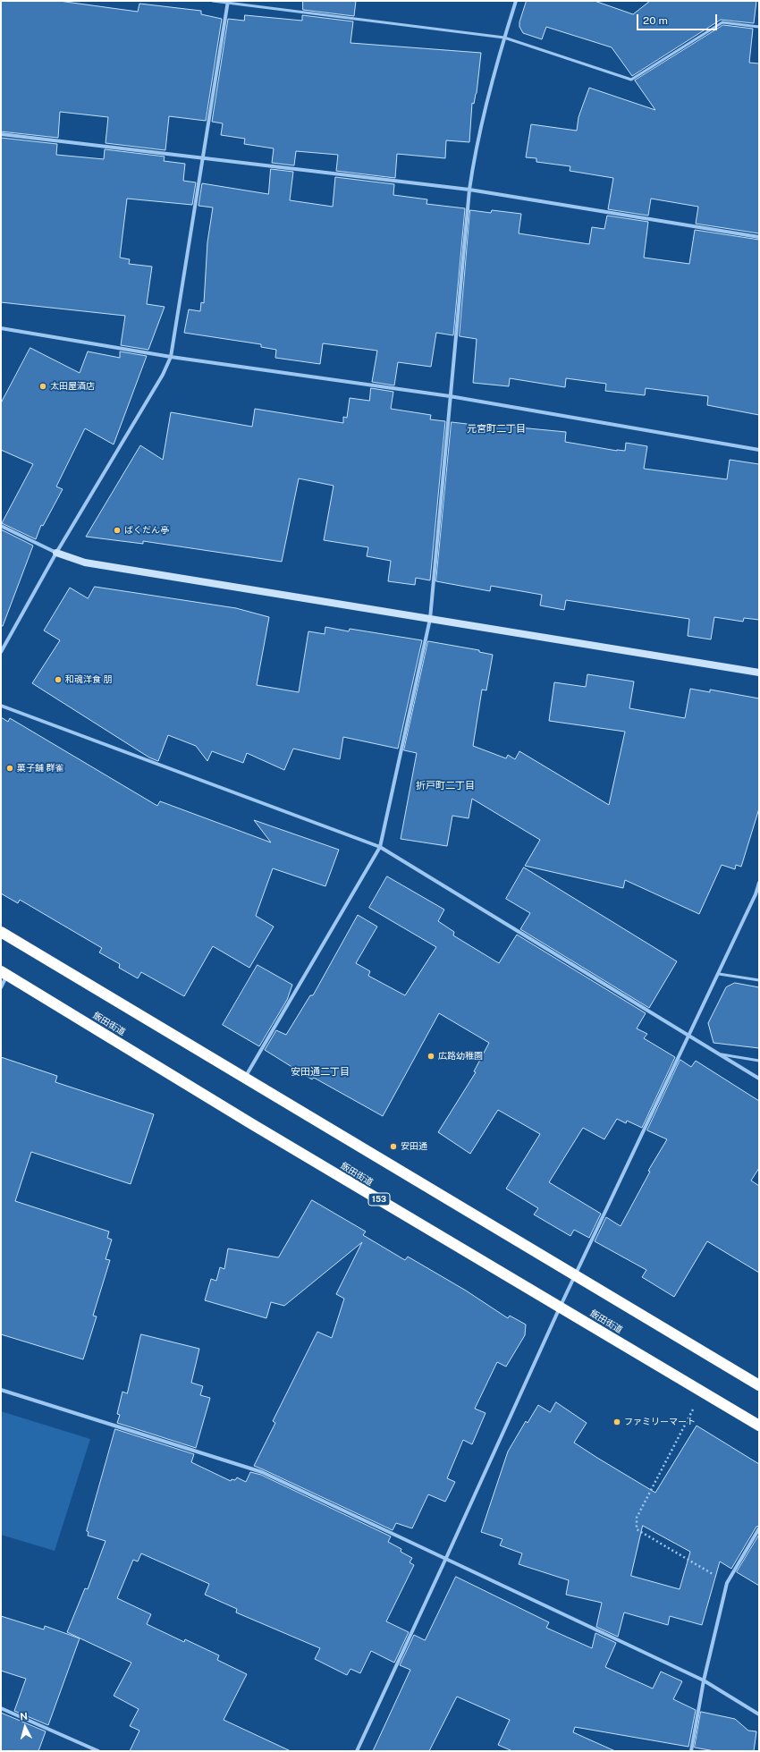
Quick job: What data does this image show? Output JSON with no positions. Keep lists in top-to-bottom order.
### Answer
{
  "streets": {
    "highway": ["飯田街道", "153"]
  },
  "districts": ["元宮町二丁目", "折戸町二丁目", "安田通二丁目"],
  "places": [
    "太田屋酒店",
    "ばくだん亭",
    "和魂洋食 朋",
    "菓子舗 群雀",
    "広路幼稚園",
    "安田通",
    "ファミリーマート"
  ],
  "scale_bar": "20 m",
  "north": "top"
}
